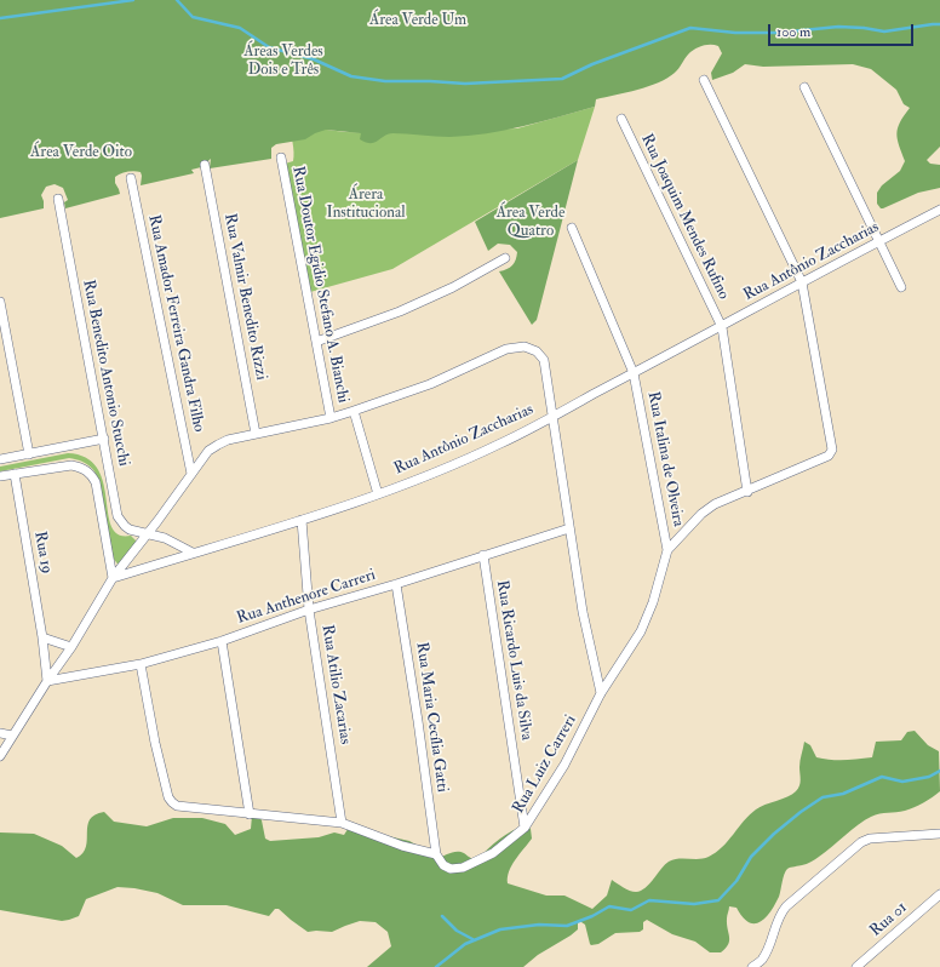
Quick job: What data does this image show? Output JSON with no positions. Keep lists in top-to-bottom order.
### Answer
{
  "streets": {
    "street": [
      "Rua Joaquim Mendes Rufino",
      "Rua Antônio Zaccharias",
      "Rua Doutor Egidio Stefano A. Bianchi",
      "Rua Valmir Benedito Rizzi",
      "Rua Amador Ferreira Gandra Filho",
      "Rua Benedito Antonio Stucchi",
      "Rua Italina de Olveira",
      "Rua 19",
      "Rua Anthenore Carreri",
      "Rua Ricardo Luis da Silva",
      "Rua Atilio Zacarias",
      "Rua Maria Cecília Gatti",
      "Rua Luiz Carreri",
      "Rua 01"
    ]
  },
  "crossings": [
    ["Rua Joaquim Mendes Rufino", "Rua Antônio Zaccharias"],
    ["Rua Joaquim Mendes Rufino", "Rua Luiz Carreri"],
    ["Rua Antônio Zaccharias", "Rua Benedito Antonio Stucchi"],
    ["Rua Antônio Zaccharias", "Rua Italina de Olveira"],
    ["Rua Antônio Zaccharias", "Rua Atilio Zacarias"],
    ["Rua Antônio Zaccharias", "Rua Luiz Carreri"],
    ["Rua Italina de Olveira", "Rua Luiz Carreri"],
    ["Rua 19", "Rua Anthenore Carreri"],
    ["Rua Anthenore Carreri", "Rua Ricardo Luis da Silva"],
    ["Rua Anthenore Carreri", "Rua Atilio Zacarias"],
    ["Rua Anthenore Carreri", "Rua Maria Cecília Gatti"],
    ["Rua Anthenore Carreri", "Rua Luiz Carreri"],
    ["Rua Ricardo Luis da Silva", "Rua Luiz Carreri"],
    ["Rua Atilio Zacarias", "Rua Luiz Carreri"],
    ["Rua Maria Cecília Gatti", "Rua Luiz Carreri"]
  ],
  "parks": [
    "Área Verde Um",
    "Áreas Verdes Dois e Três",
    "Área Verde Oito",
    "Árera Institucional",
    "Área Verde Quatro"
  ],
  "scale_bar": "100 m"
}
